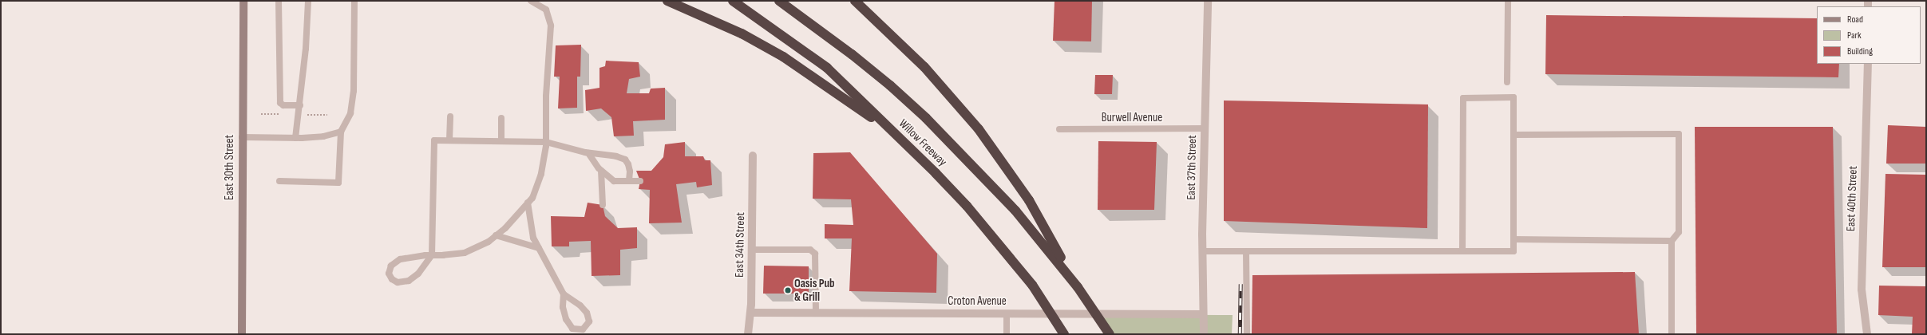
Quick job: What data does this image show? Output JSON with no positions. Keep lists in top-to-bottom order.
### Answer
{
  "streets": {
    "highway": ["Willow Freeway"],
    "main road": ["East 30th Street"],
    "street": [
      "East 37th Street",
      "East 40th Street",
      "East 34th Street",
      "Croton Avenue"
    ],
    "lane": ["Burwell Avenue"]
  },
  "crossings": [
    ["Burwell Avenue", "East 37th Street"],
    ["East 37th Street", "Croton Avenue"],
    ["East 34th Street", "Croton Avenue"]
  ],
  "places": ["Oasis Pub & Grill"],
  "legend": ["Road", "Park", "Building"]
}
